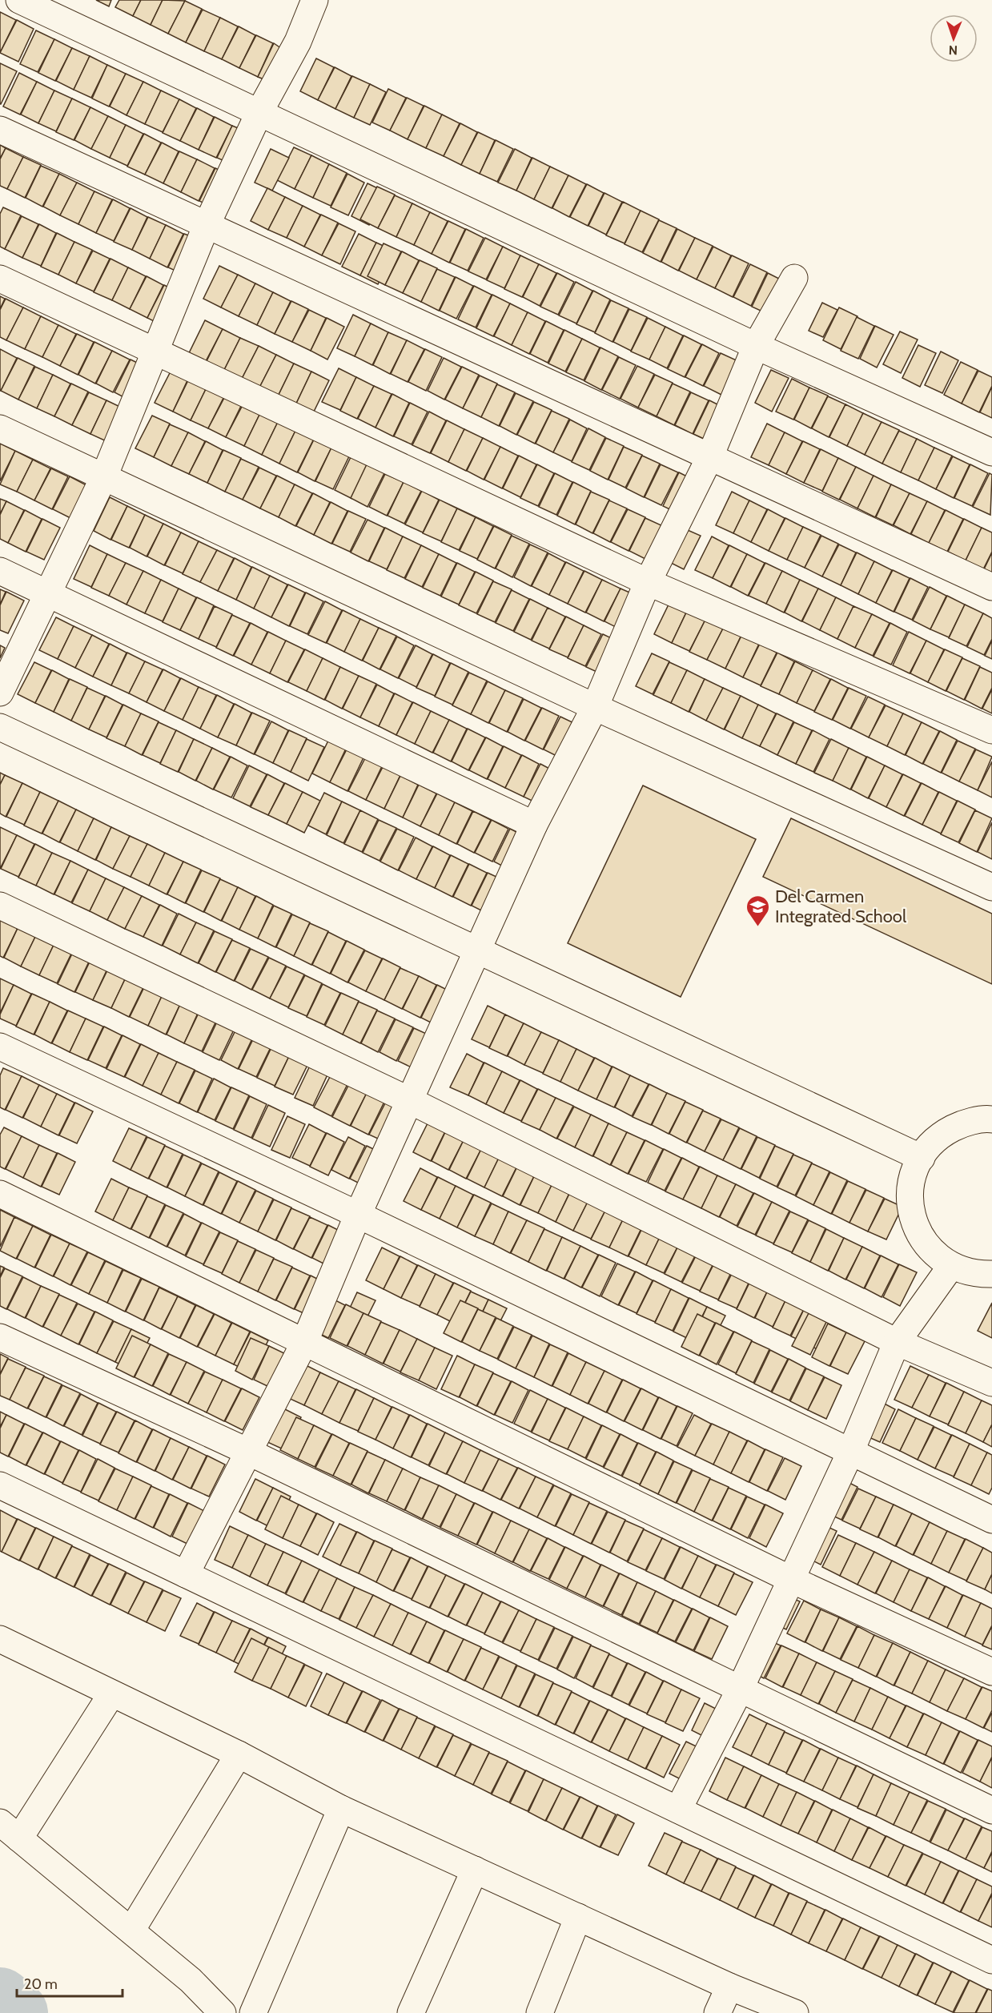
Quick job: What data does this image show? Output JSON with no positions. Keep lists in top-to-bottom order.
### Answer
{
  "places": {
    "school or university": ["Del Carmen Integrated School"]
  },
  "scale_bar": "20 m",
  "north": "bottom"
}
